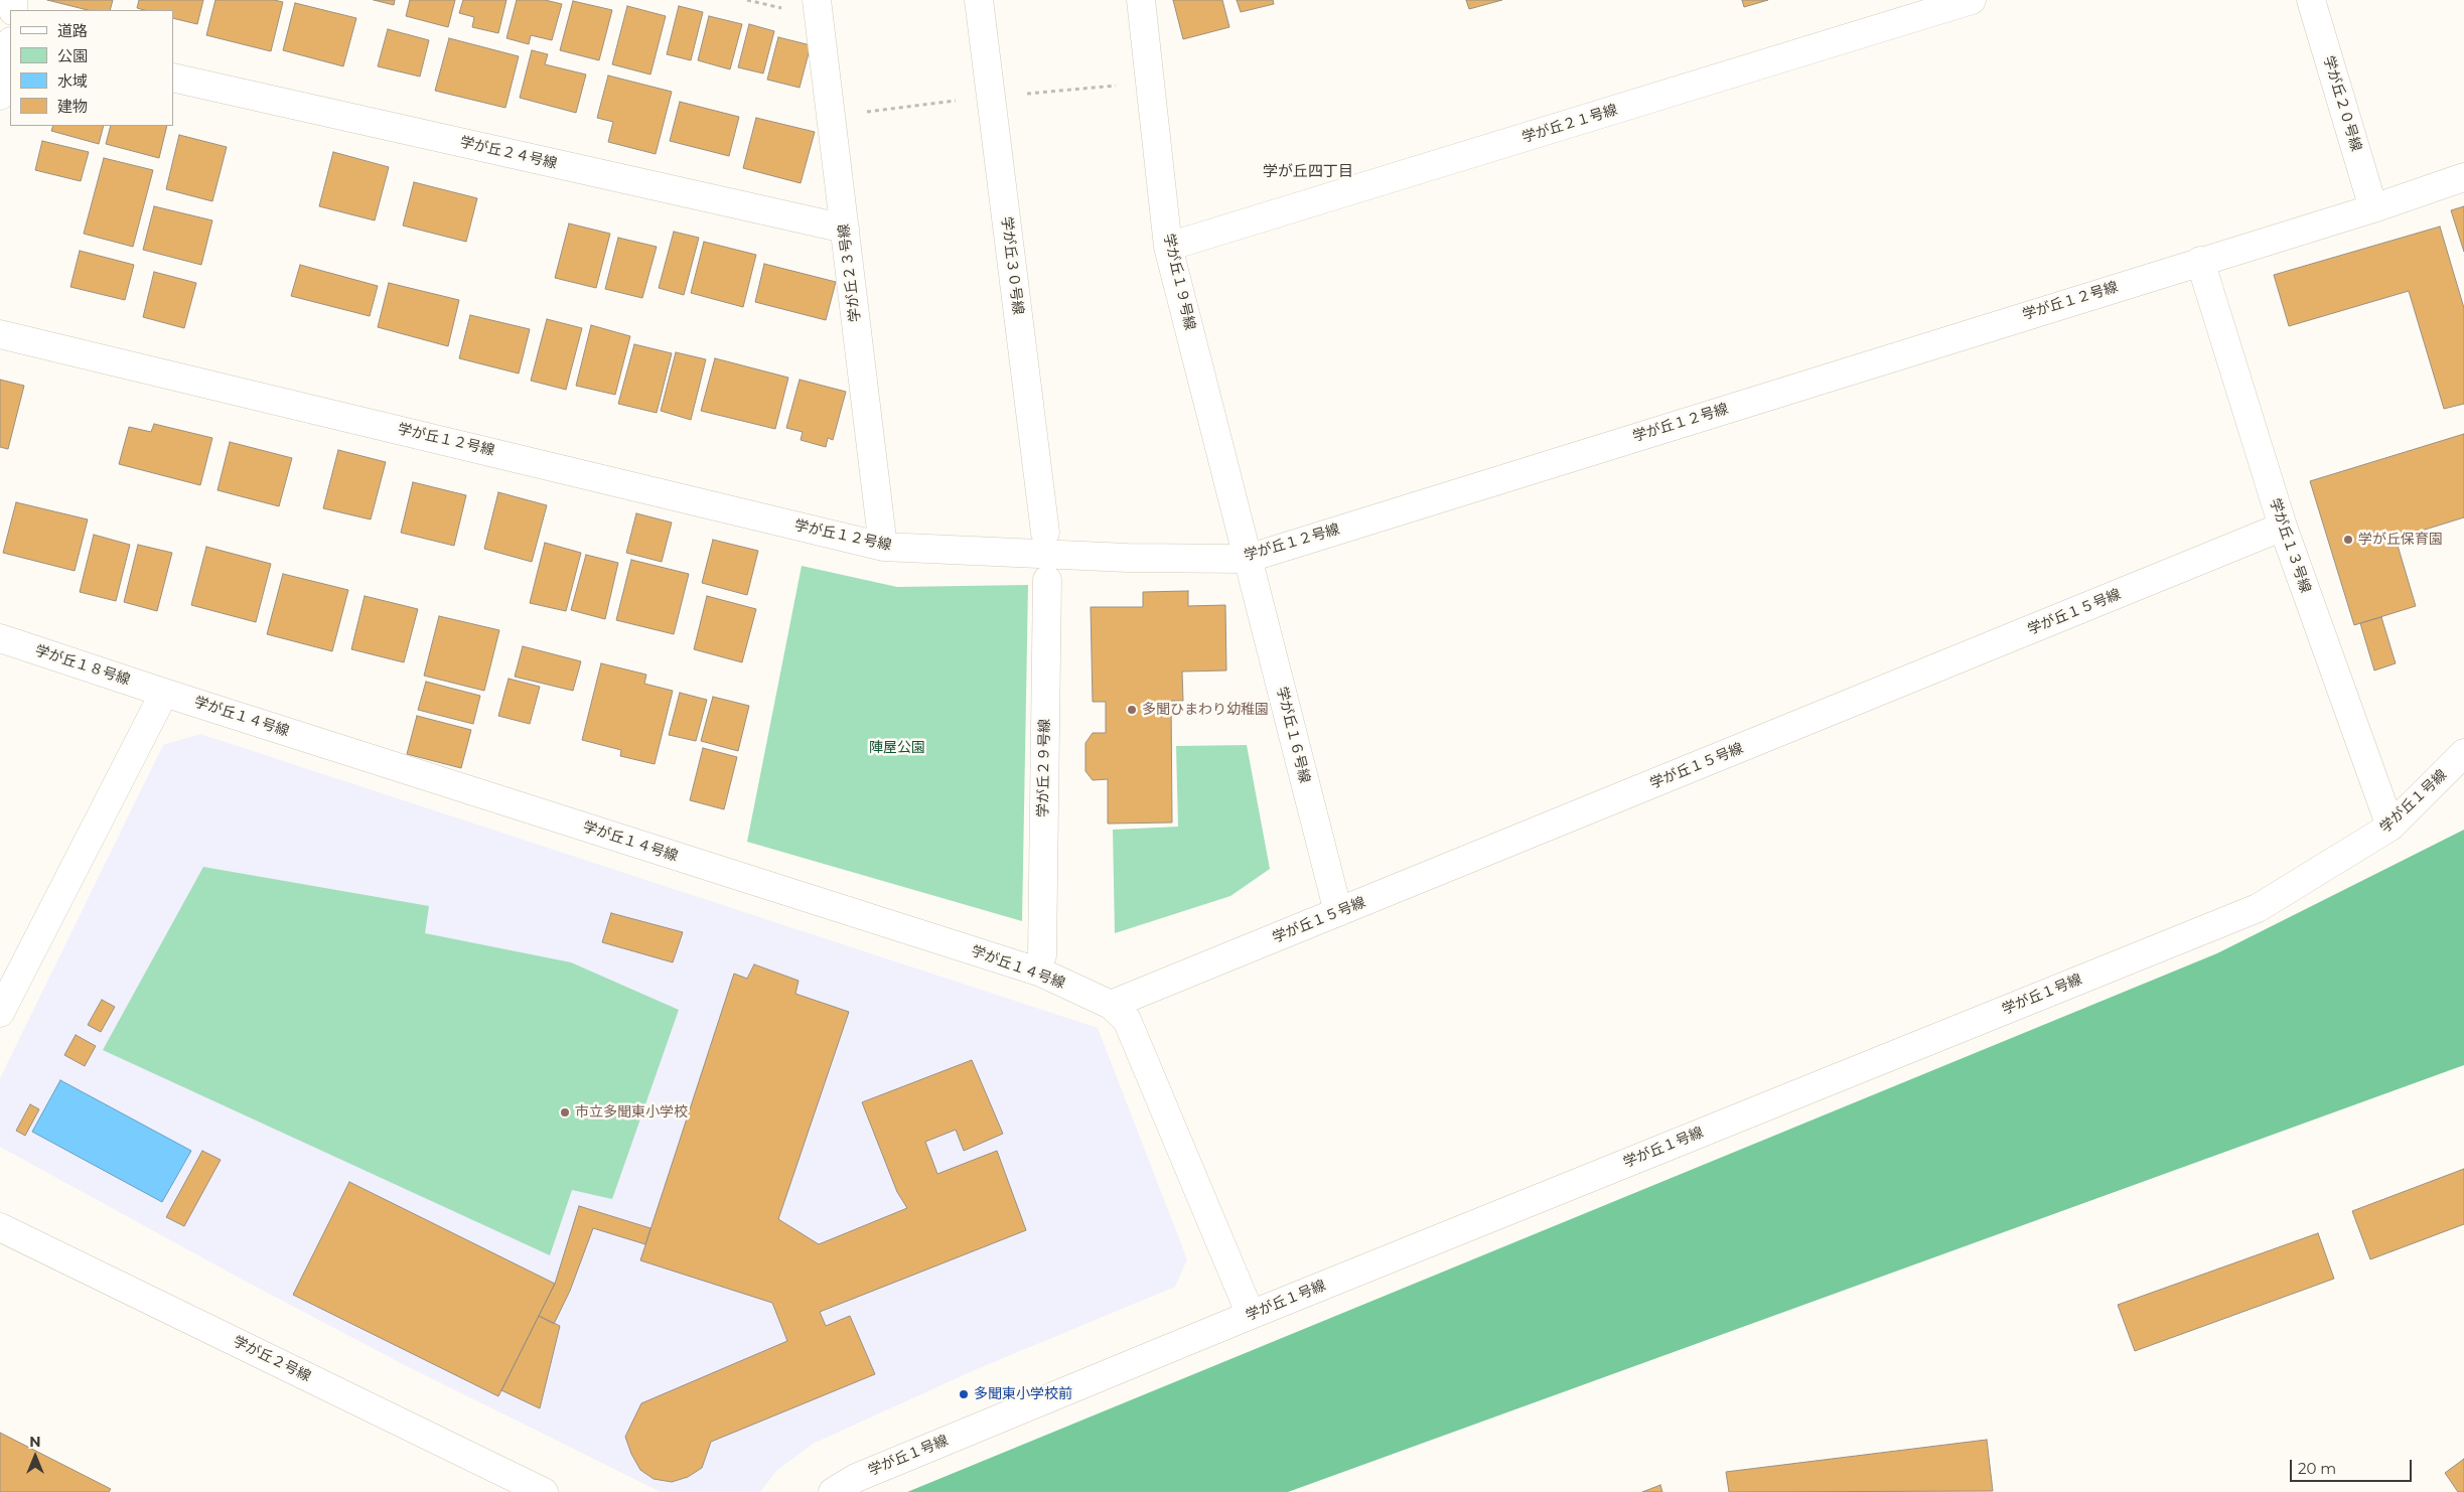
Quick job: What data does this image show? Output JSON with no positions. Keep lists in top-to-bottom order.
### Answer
{
  "streets": {
    "street": [
      "学が丘２０号線",
      "学が丘２１号線",
      "学が丘２４号線",
      "学が丘３０号線",
      "学が丘２３号線",
      "学が丘１９号線",
      "学が丘１２号線",
      "学が丘１３号線",
      "学が丘１５号線",
      "学が丘１８号線",
      "学が丘１４号線",
      "学が丘１６号線",
      "学が丘２９号線",
      "学が丘１号線",
      "学が丘２号線"
    ]
  },
  "crossings": [
    ["学が丘２０号線", "学が丘１２号線"],
    ["学が丘２１号線", "学が丘１９号線"],
    ["学が丘２４号線", "学が丘２３号線"],
    ["学が丘２３号線", "学が丘１２号線"],
    ["学が丘１９号線", "学が丘１２号線"],
    ["学が丘１９号線", "学が丘１６号線"],
    ["学が丘１２号線", "学が丘１３号線"],
    ["学が丘１２号線", "学が丘１６号線"],
    ["学が丘１３号線", "学が丘１５号線"],
    ["学が丘１３号線", "学が丘１号線"],
    ["学が丘１５号線", "学が丘１４号線"],
    ["学が丘１５号線", "学が丘１６号線"],
    ["学が丘１８号線", "学が丘１４号線"],
    ["学が丘１４号線", "学が丘１号線"]
  ],
  "districts": ["学が丘四丁目"],
  "parks": ["陣屋公園"],
  "places": [
    "学が丘保育園",
    "多聞ひまわり幼稚園",
    "市立多聞東小学校",
    "多聞東小学校前"
  ],
  "legend": [
    "道路",
    "公園",
    "水域",
    "建物"
  ],
  "scale_bar": "20 m",
  "north": "top"
}
